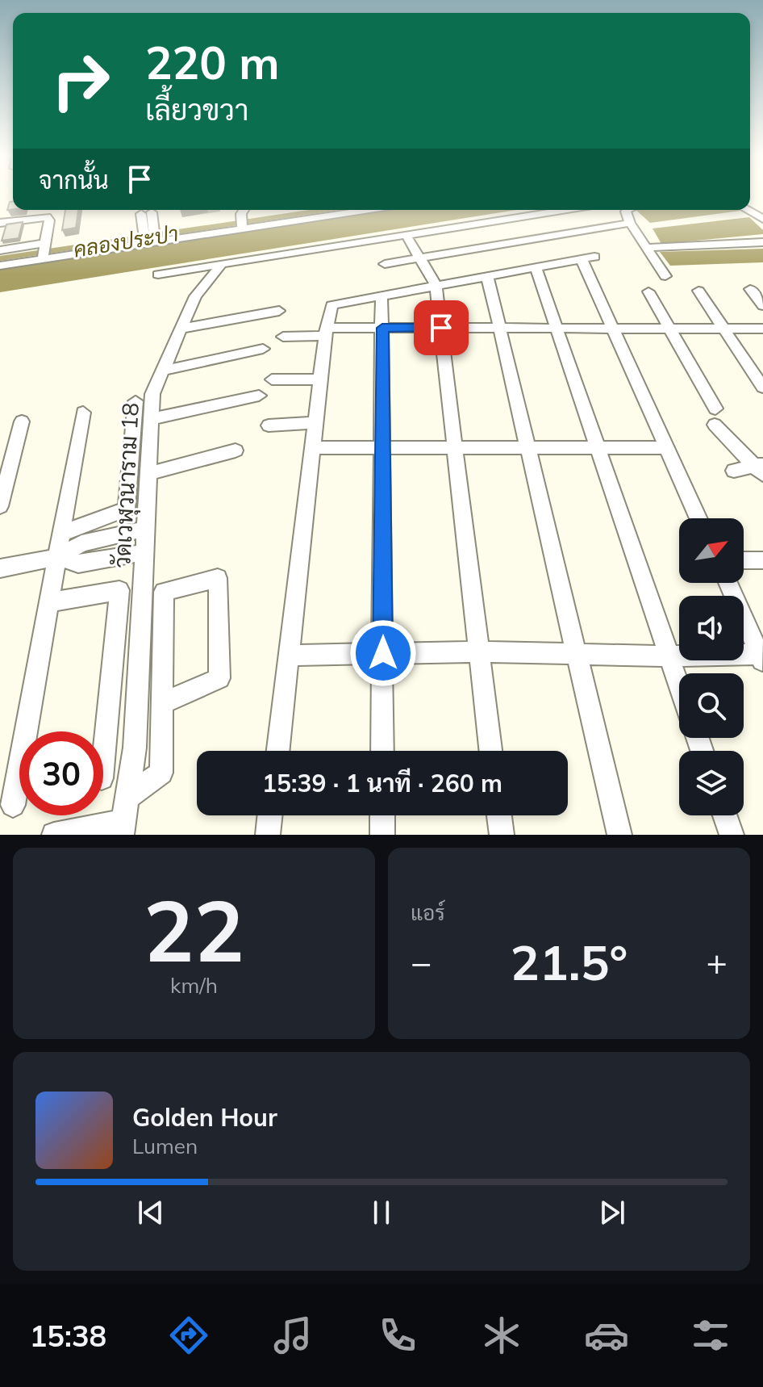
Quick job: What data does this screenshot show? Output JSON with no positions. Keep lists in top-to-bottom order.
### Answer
{
  "streets": {
    "street": ["วัดเวฬุวนาราม 18"]
  },
  "water": ["คลองประปา"],
  "north": "top right",
  "page": {
    "turn": ["220 m", "เลี้ยวขวา"],
    "then": "จากนั้น",
    "limit": "30",
    "trip": "15:39 · 1 นาที · 260 m",
    "tile": [
      ["22", "km/h"],
      "แอร์"
    ],
    "heat": ["−", "21.5°", "+"],
    "song": ["Golden Hour", "Lumen"],
    "tabs": "15:38"
  }
}
